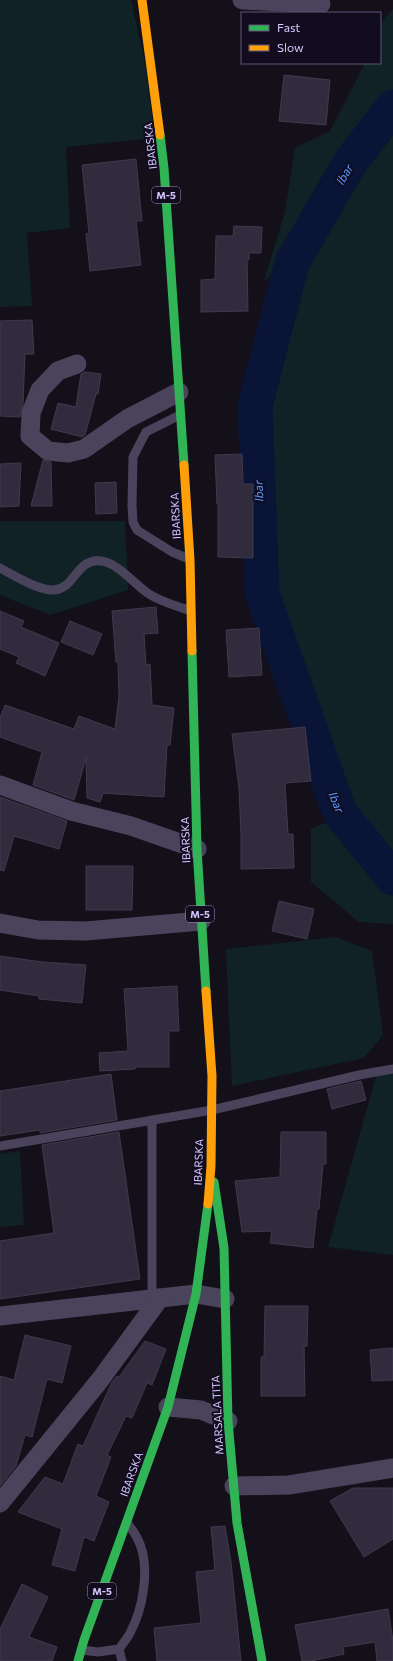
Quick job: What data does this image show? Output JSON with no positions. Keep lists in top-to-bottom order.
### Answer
{
  "streets": {
    "main road": ["IBARSKA", "M-5", "MARSALA TITA"]
  },
  "crossings": [
    ["IBARSKA", "MARSALA TITA"]
  ],
  "water": ["Ibar"],
  "legend": ["Fast", "Slow"]
}
